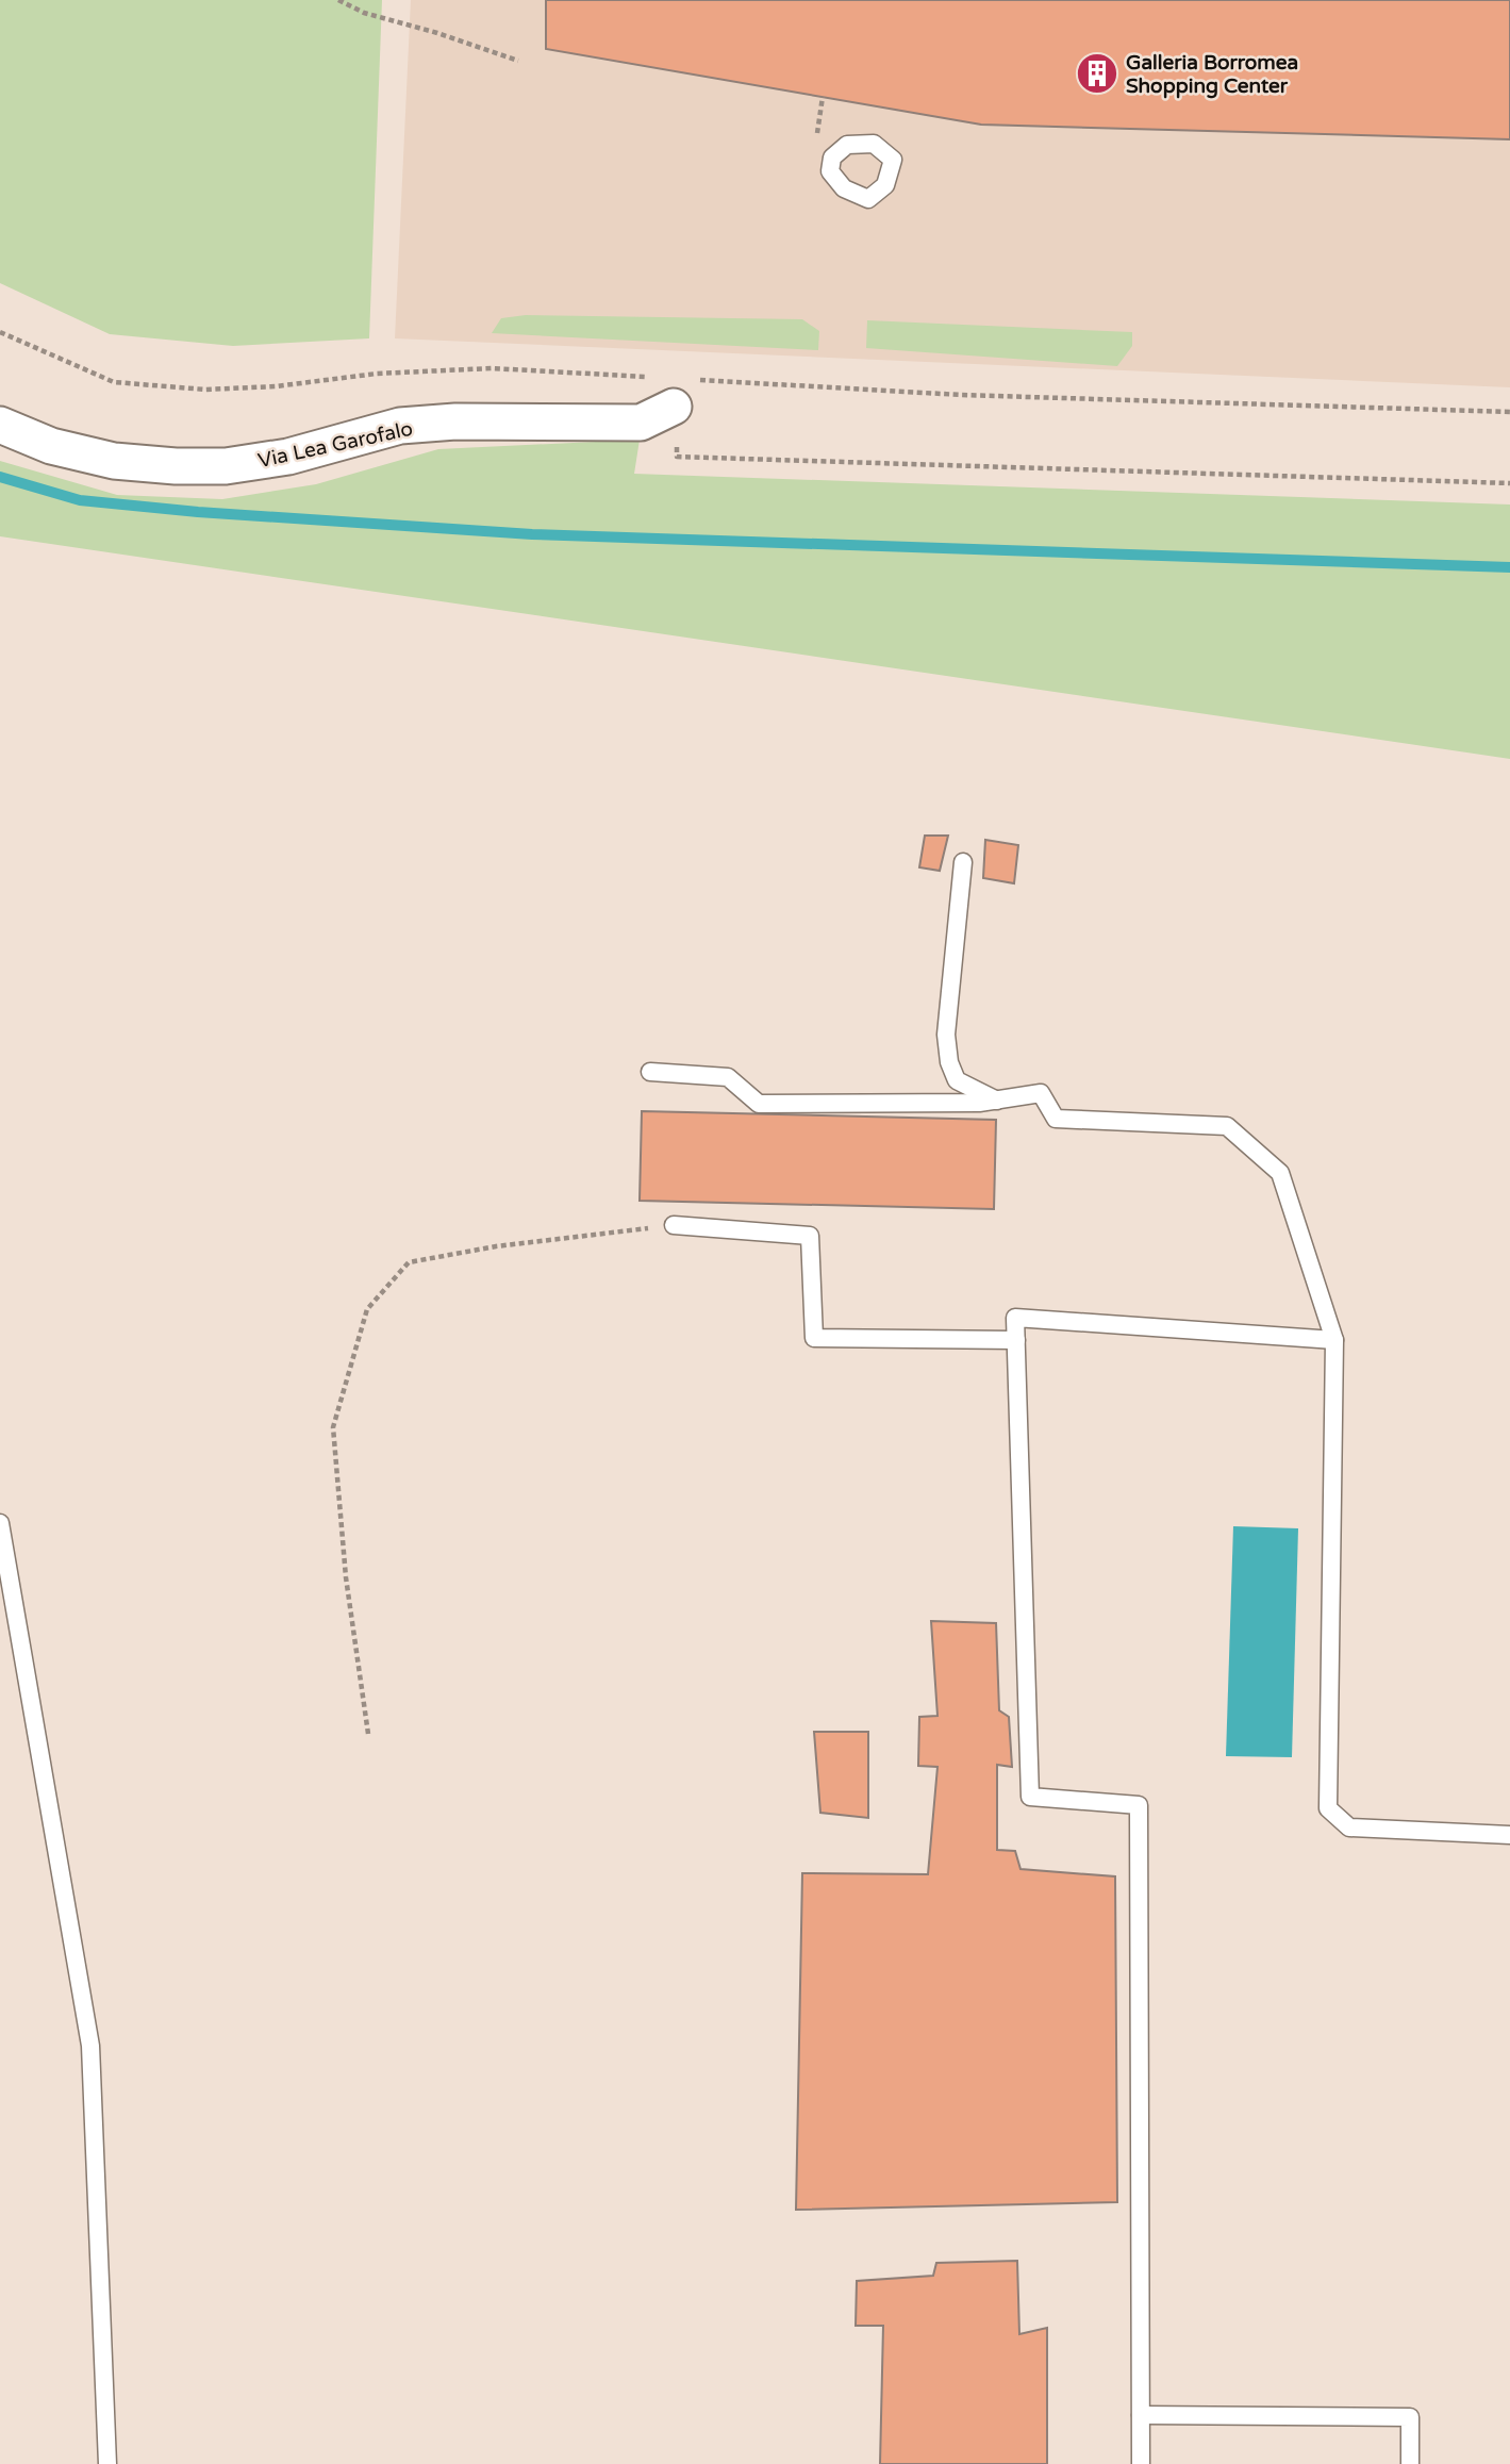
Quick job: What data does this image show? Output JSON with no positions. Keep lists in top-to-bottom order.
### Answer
{
  "streets": {
    "street": ["Via Lea Garofalo"]
  },
  "places": {
    "building": ["Galleria Borromea Shopping Center"]
  }
}
